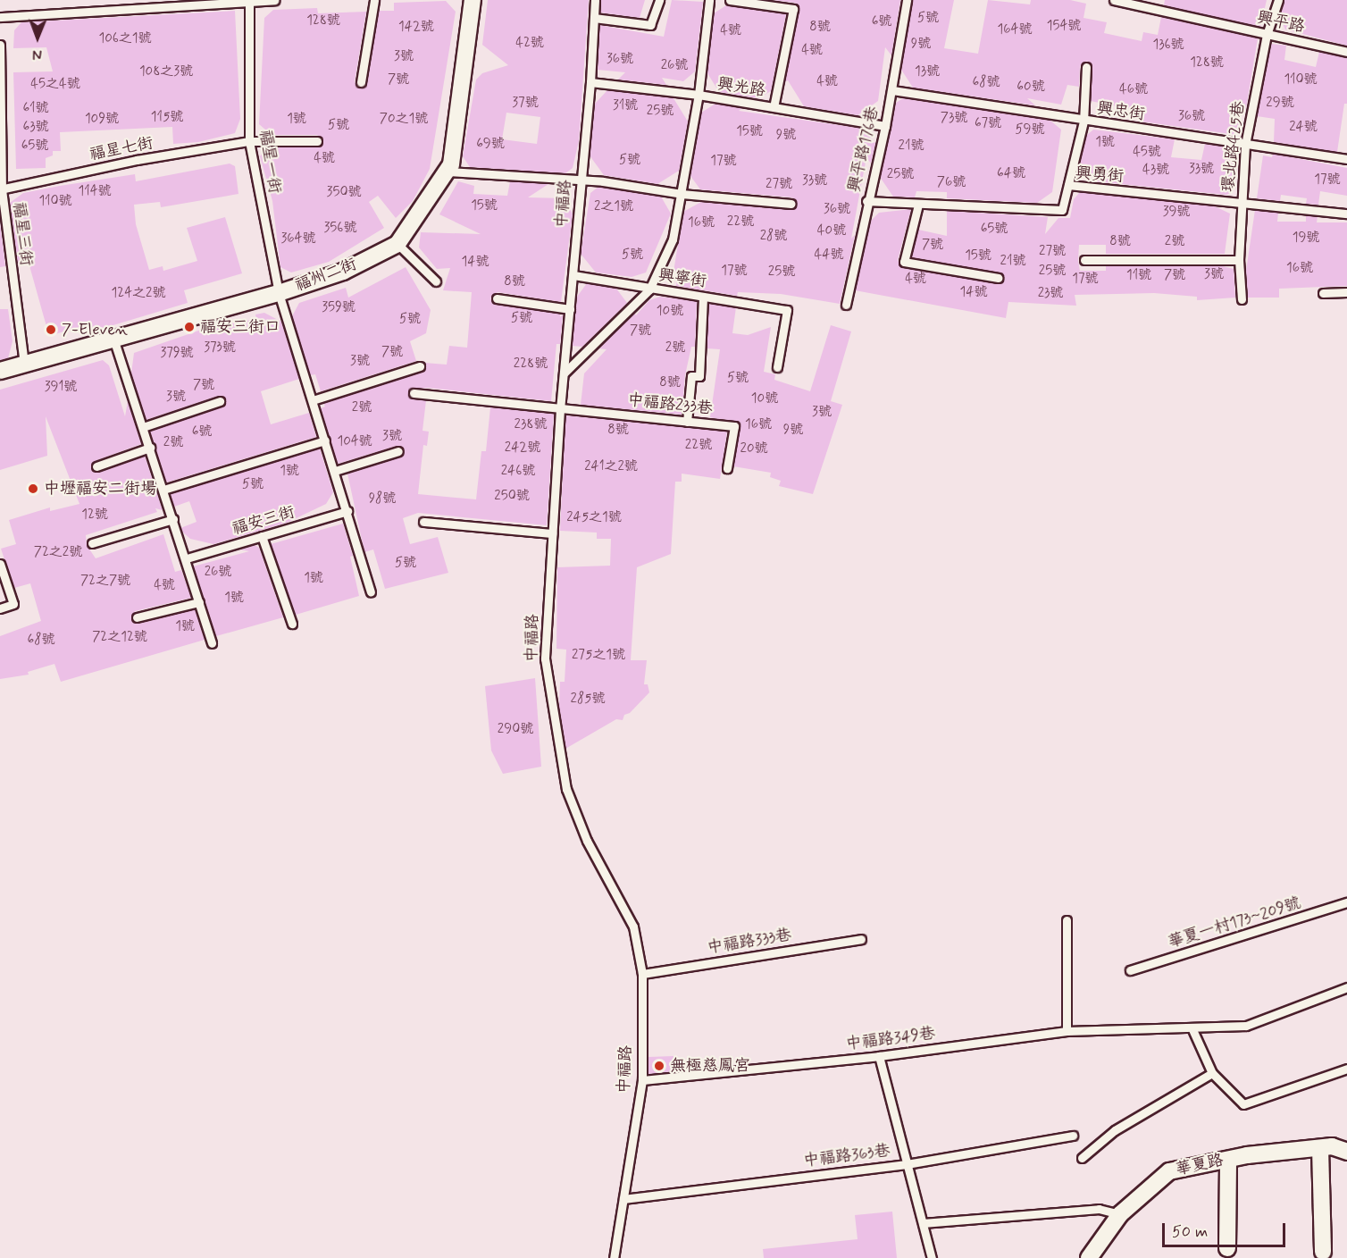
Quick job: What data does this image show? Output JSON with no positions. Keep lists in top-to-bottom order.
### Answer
{
  "streets": {
    "street": ["福州二街", "華夏路"],
    "lane": [
      "興平路",
      "興光路",
      "興忠街",
      "環北路425巷",
      "福星七街",
      "興平路176巷",
      "福星一街",
      "興勇街",
      "中福路",
      "福星三街",
      "興寧街",
      "中福路233巷",
      "福安三街",
      "華夏一村173~209號",
      "中福路333巷",
      "中福路349巷",
      "中福路363巷"
    ]
  },
  "crossings": [
    ["興平路", "環北路425巷"],
    ["興光路", "興平路176巷"],
    ["興光路", "中福路"],
    ["興忠街", "環北路425巷"],
    ["興忠街", "興平路176巷"],
    ["環北路425巷", "興勇街"],
    ["福星七街", "福星一街"],
    ["福星七街", "福星三街"],
    ["興平路176巷", "興勇街"],
    ["福星一街", "福州二街"],
    ["中福路", "興寧街"],
    ["中福路", "中福路233巷"],
    ["中福路", "中福路333巷"],
    ["中福路", "中福路349巷"],
    ["中福路", "中福路363巷"],
    ["福星三街", "福州二街"]
  ],
  "places": [
    "福安三街口",
    "7-Eleven",
    "中壢福安二街場",
    "無極慈鳳宮"
  ],
  "house_numbers": [
    "5號",
    "128號",
    "6號",
    "154號",
    "142號",
    "8號",
    "164號",
    "4號",
    "106之1號",
    "42號",
    "9號",
    "136號",
    "4號",
    "3號",
    "36號",
    "128號",
    "26號",
    "108之3號",
    "13號",
    "7號",
    "110號",
    "4號",
    "68號",
    "45之4號",
    "60號",
    "46號",
    "37號",
    "29號",
    "31號",
    "61號",
    "25號",
    "36號",
    "115號",
    "73號",
    "109號",
    "1號",
    "70之1號",
    "67號",
    "5號",
    "63號",
    "24號",
    "59號",
    "15號",
    "9號",
    "1號",
    "69號",
    "65號",
    "21號",
    "45號",
    "4號",
    "5號",
    "17號",
    "33號",
    "43號",
    "64號",
    "25號",
    "17號",
    "33號",
    "76號",
    "27號",
    "114號",
    "350號",
    "110號",
    "15號",
    "2之1號",
    "36號",
    "39號",
    "22號",
    "16號",
    "356號",
    "65號",
    "40號",
    "28號",
    "19號",
    "364號",
    "8號",
    "2號",
    "7號",
    "27號",
    "5號",
    "44號",
    "15號",
    "21號",
    "14號",
    "16號",
    "17號",
    "25號",
    "25號",
    "3號",
    "11號",
    "7號",
    "4號",
    "17號",
    "8號",
    "14號",
    "124之2號",
    "23號",
    "359號",
    "10號",
    "5號",
    "5號",
    "7號",
    "373號",
    "2號",
    "7號",
    "379號",
    "3號",
    "228號",
    "5號",
    "8號",
    "7號",
    "391號",
    "3號",
    "10號",
    "2號",
    "3號",
    "238號",
    "16號",
    "8號",
    "9號",
    "6號",
    "3號",
    "104號",
    "2號",
    "22號",
    "242號",
    "20號",
    "241之2號",
    "1號",
    "246號",
    "5號",
    "250號",
    "98號",
    "12號",
    "245之1號",
    "72之2號",
    "5號",
    "26號",
    "1號",
    "72之7號",
    "4號",
    "1號",
    "1號",
    "72之12號",
    "68號",
    "275之1號",
    "285號",
    "290號"
  ],
  "scale_bar": "50 m",
  "north": "bottom"
}
